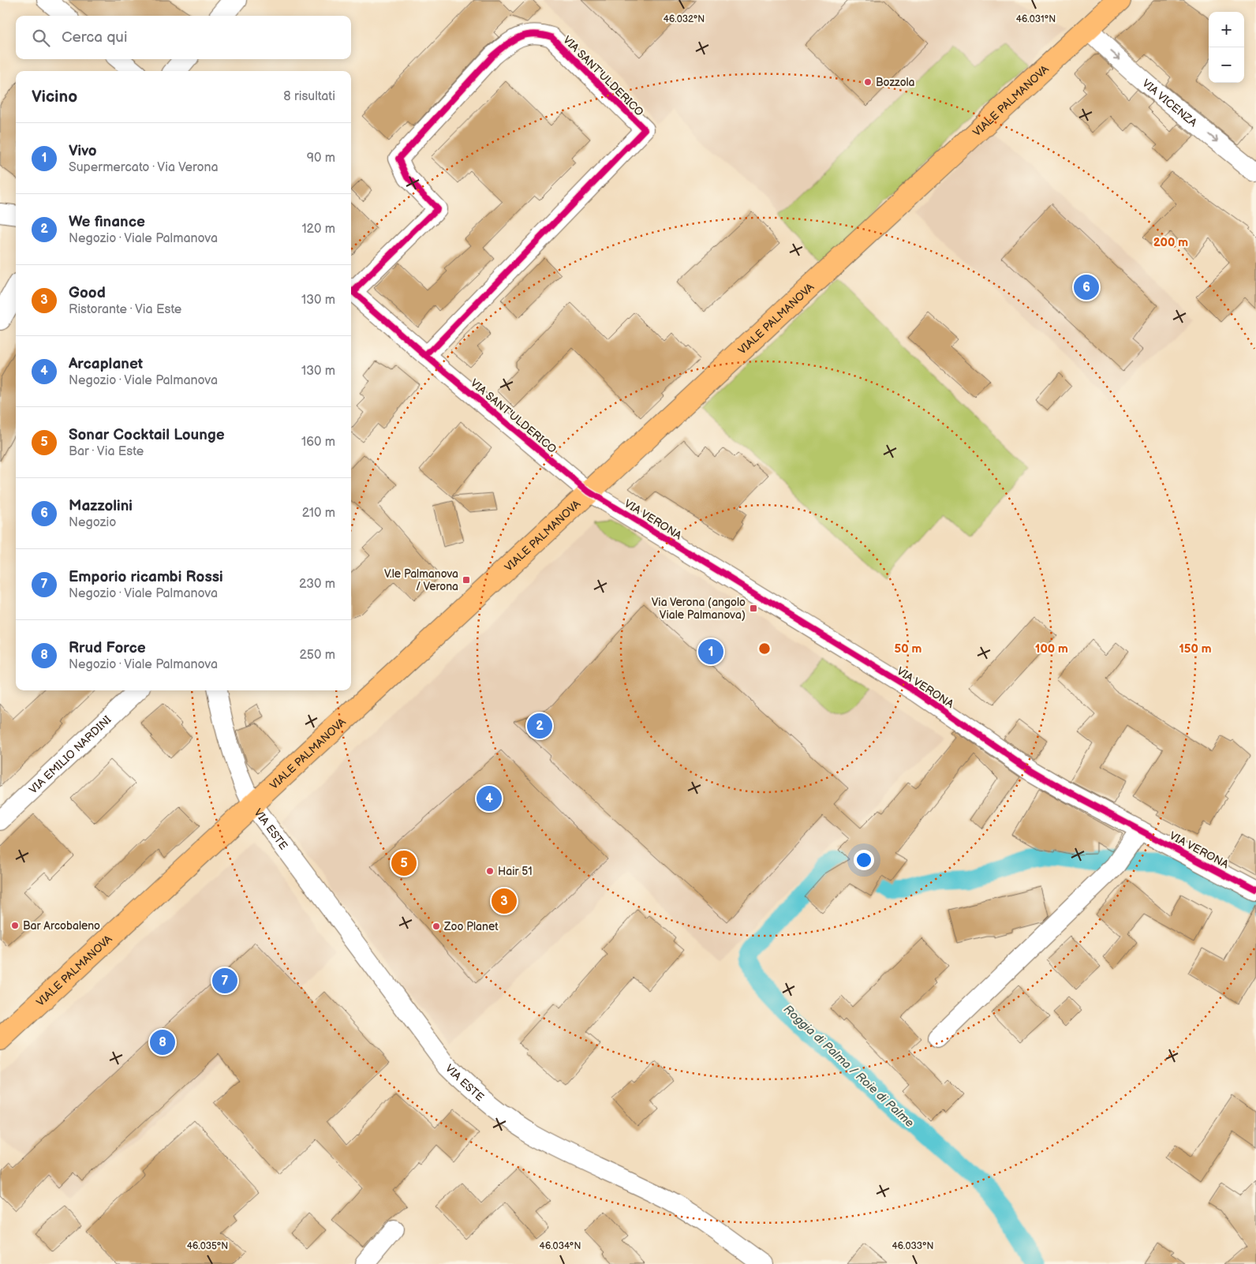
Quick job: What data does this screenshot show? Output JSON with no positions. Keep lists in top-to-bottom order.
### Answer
{
  "streets": {
    "main road": ["VIALE PALMANOVA"],
    "street": [
      "VIA SANT'ULDERICO",
      "VIA VICENZA",
      "VIA VERONA",
      "VIA EMILIO NARDINI",
      "VIA ESTE"
    ]
  },
  "crossings": [
    ["VIA SANT'ULDERICO", "VIALE PALMANOVA"],
    ["VIA SANT'ULDERICO", "VIA VERONA"],
    ["VIALE PALMANOVA", "VIA VICENZA"],
    ["VIALE PALMANOVA", "VIA VERONA"],
    ["VIALE PALMANOVA", "VIA ESTE"]
  ],
  "one_way": ["VIA VICENZA"],
  "water": ["Roggia di Palma / Roie di Palme"],
  "places": {
    "other": [
      "Bozzola",
      "Hair 51",
      "Bar Arcobaleno",
      "Zoo Planet"
    ],
    "transit": ["V.le Palmanova / Verona", "Via Verona (angolo Viale Palmanova)"]
  },
  "page": {
    "map_buttons": ["+", "−"],
    "search": "Cerca qui",
    "heading": ["Vicino", "8 risultati"],
    "list": [
      {
        "mark": "1",
        "name": "Vivo",
        "note": "Supermercato · Via Verona",
        "value": "90 m"
      },
      {
        "mark": "2",
        "name": "We finance",
        "note": "Negozio · Viale Palmanova",
        "value": "120 m"
      },
      {
        "mark": "3",
        "name": "Good",
        "note": "Ristorante · Via Este",
        "value": "130 m"
      },
      {
        "mark": "4",
        "name": "Arcaplanet",
        "note": "Negozio · Viale Palmanova",
        "value": "130 m"
      },
      {
        "mark": "5",
        "name": "Sonar Cocktail Lounge",
        "note": "Bar · Via Este",
        "value": "160 m"
      },
      {
        "mark": "6",
        "name": "Mazzolini",
        "note": "Negozio",
        "value": "210 m"
      },
      {
        "mark": "7",
        "name": "Emporio ricambi Rossi",
        "note": "Negozio · Viale Palmanova",
        "value": "230 m"
      },
      {
        "mark": "8",
        "name": "Rrud Force",
        "note": "Negozio · Viale Palmanova",
        "value": "250 m"
      }
    ],
    "pins": [
      "6",
      "1",
      "2",
      "4",
      "5",
      "3",
      "7",
      "8"
    ]
  },
  "coordinates": [
    "46.031°N",
    "46.032°N",
    "46.035°N",
    "46.034°N",
    "46.033°N"
  ],
  "rings": [
    "200 m",
    "50 m",
    "100 m",
    "150 m"
  ]
}
